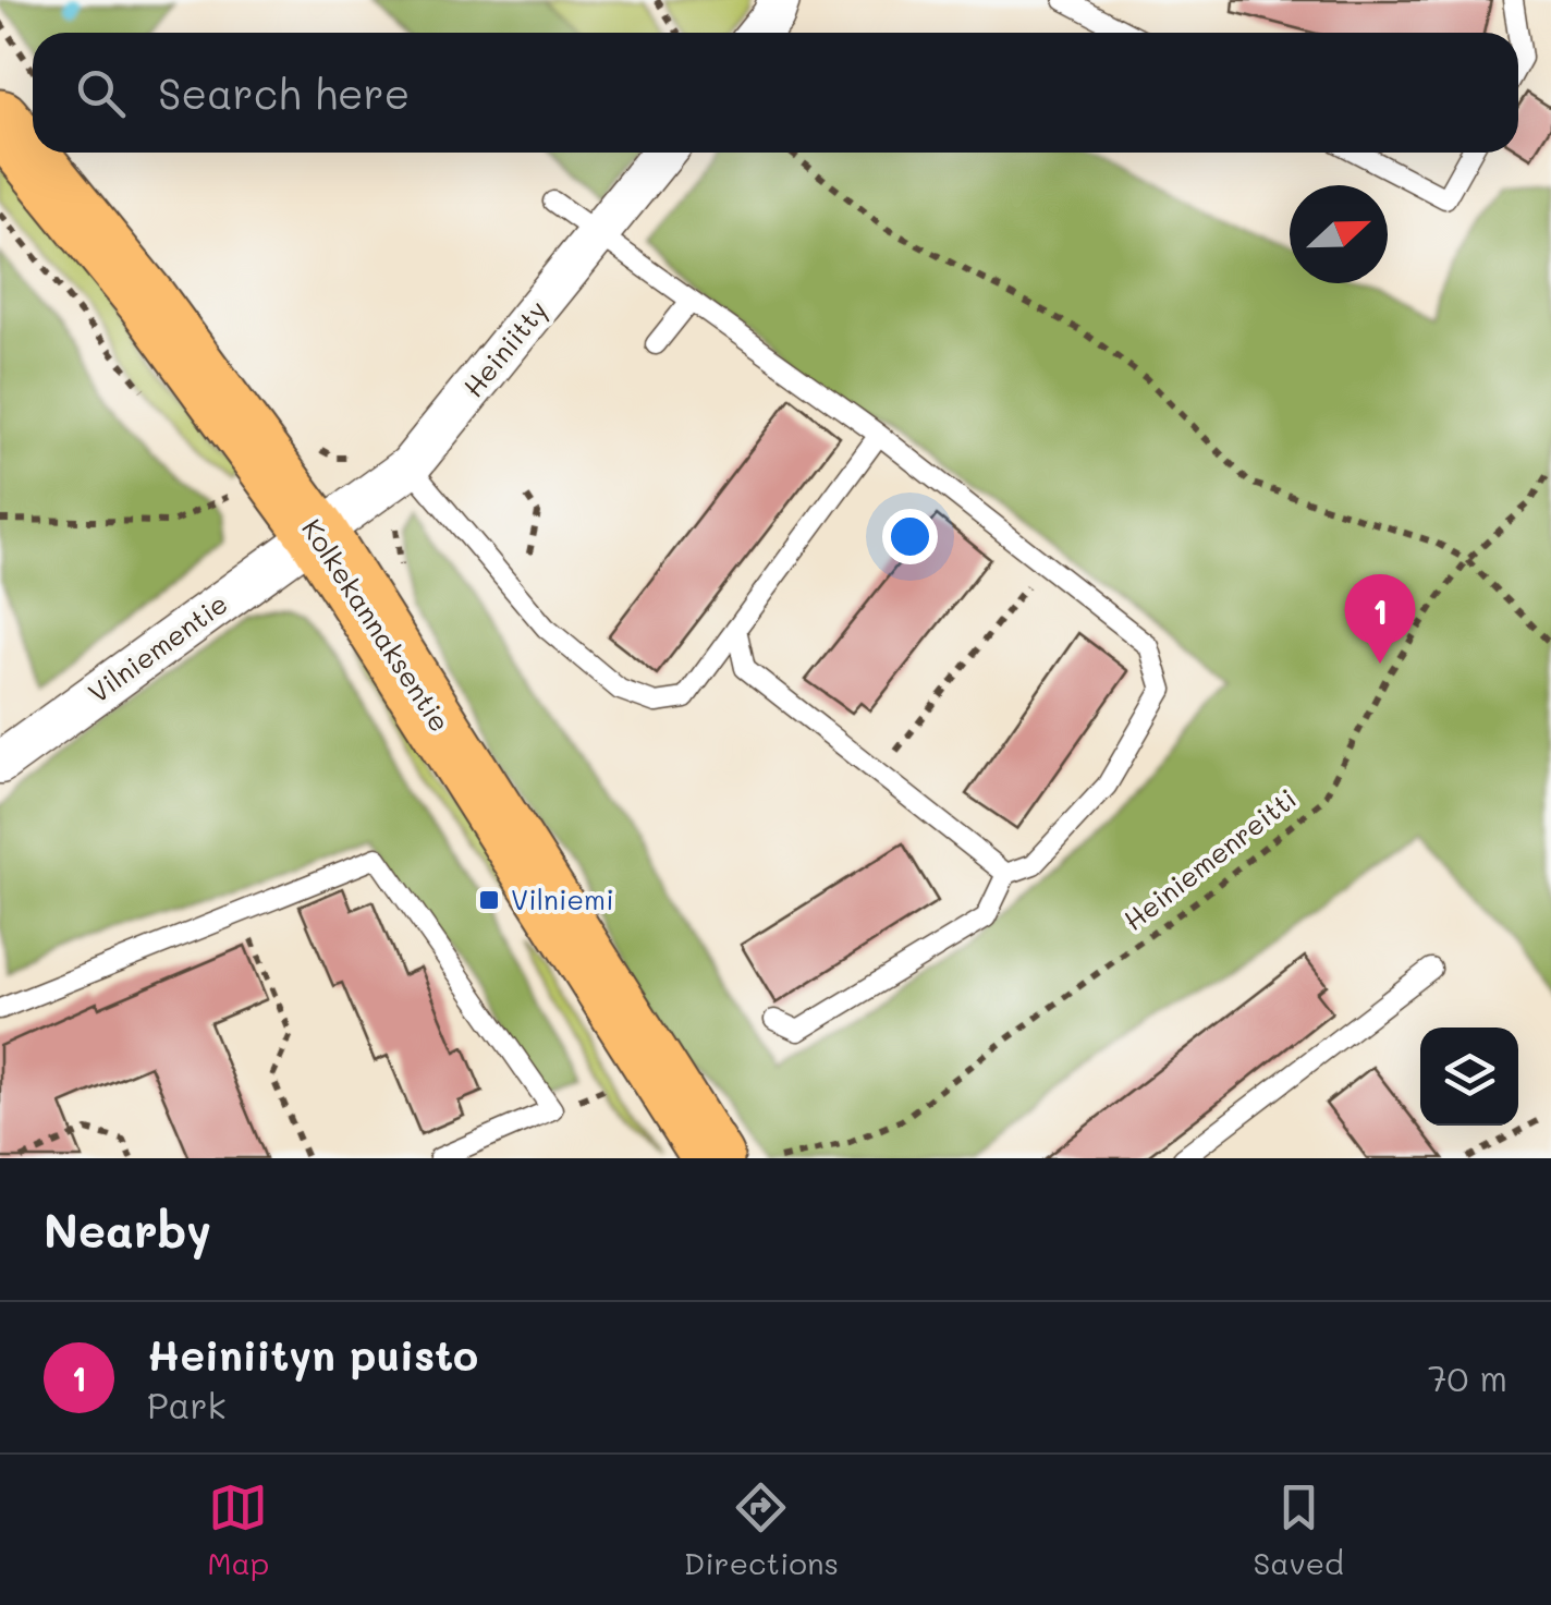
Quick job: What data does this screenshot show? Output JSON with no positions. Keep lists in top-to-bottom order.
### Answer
{
  "streets": {
    "main road": ["Kolkekannaksentie"],
    "street": ["Heiniitty", "Vilniementie"],
    "path": ["Heiniemenreitti"]
  },
  "crossings": [
    ["Heiniitty", "Kolkekannaksentie"],
    ["Heiniitty", "Vilniementie"],
    ["Kolkekannaksentie", "Vilniementie"]
  ],
  "places": {
    "transit": ["Vilniemi"]
  },
  "north": "right",
  "page": {
    "search": "Search here",
    "pins": "1",
    "heading": "Nearby",
    "list": [
      {
        "mark": "1",
        "name": "Heiniityn puisto",
        "note": "Park",
        "value": "70 m"
      }
    ],
    "nav": ["Map", "Directions", "Saved"]
  }
}
